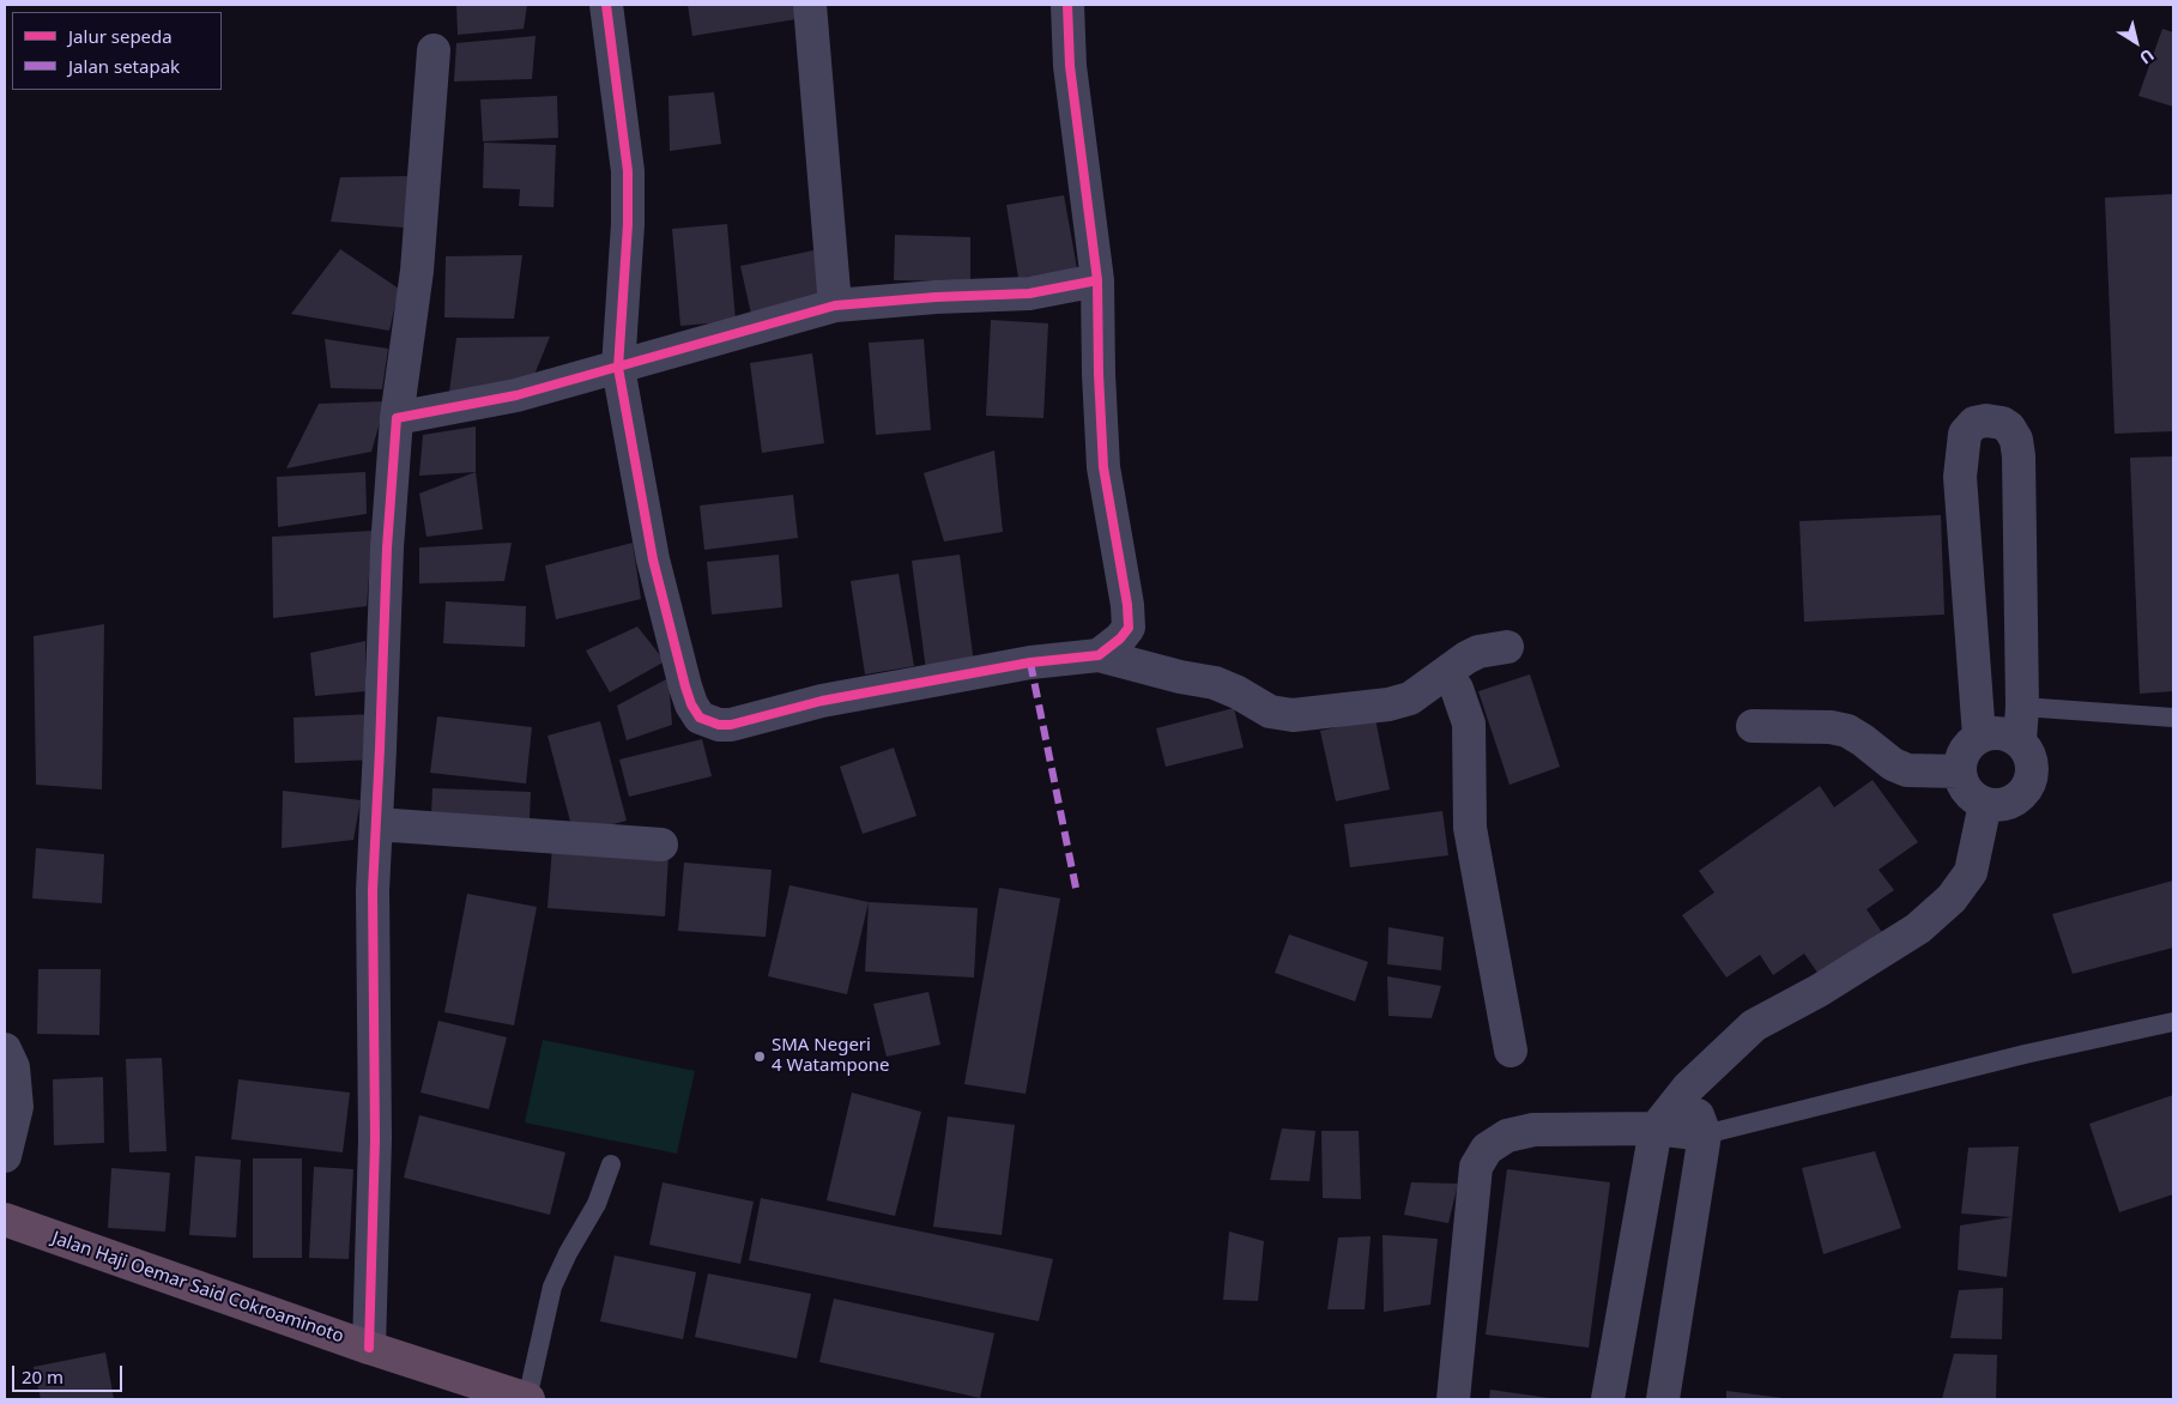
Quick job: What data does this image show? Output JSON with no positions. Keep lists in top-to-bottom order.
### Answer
{
  "streets": {
    "highway": ["Jalan Haji Oemar Said Cokroaminoto"]
  },
  "places": ["SMA Negeri 4 Watampone"],
  "legend": ["Jalur sepeda", "Jalan setapak"],
  "scale_bar": "20 m",
  "north": "bottom right"
}
